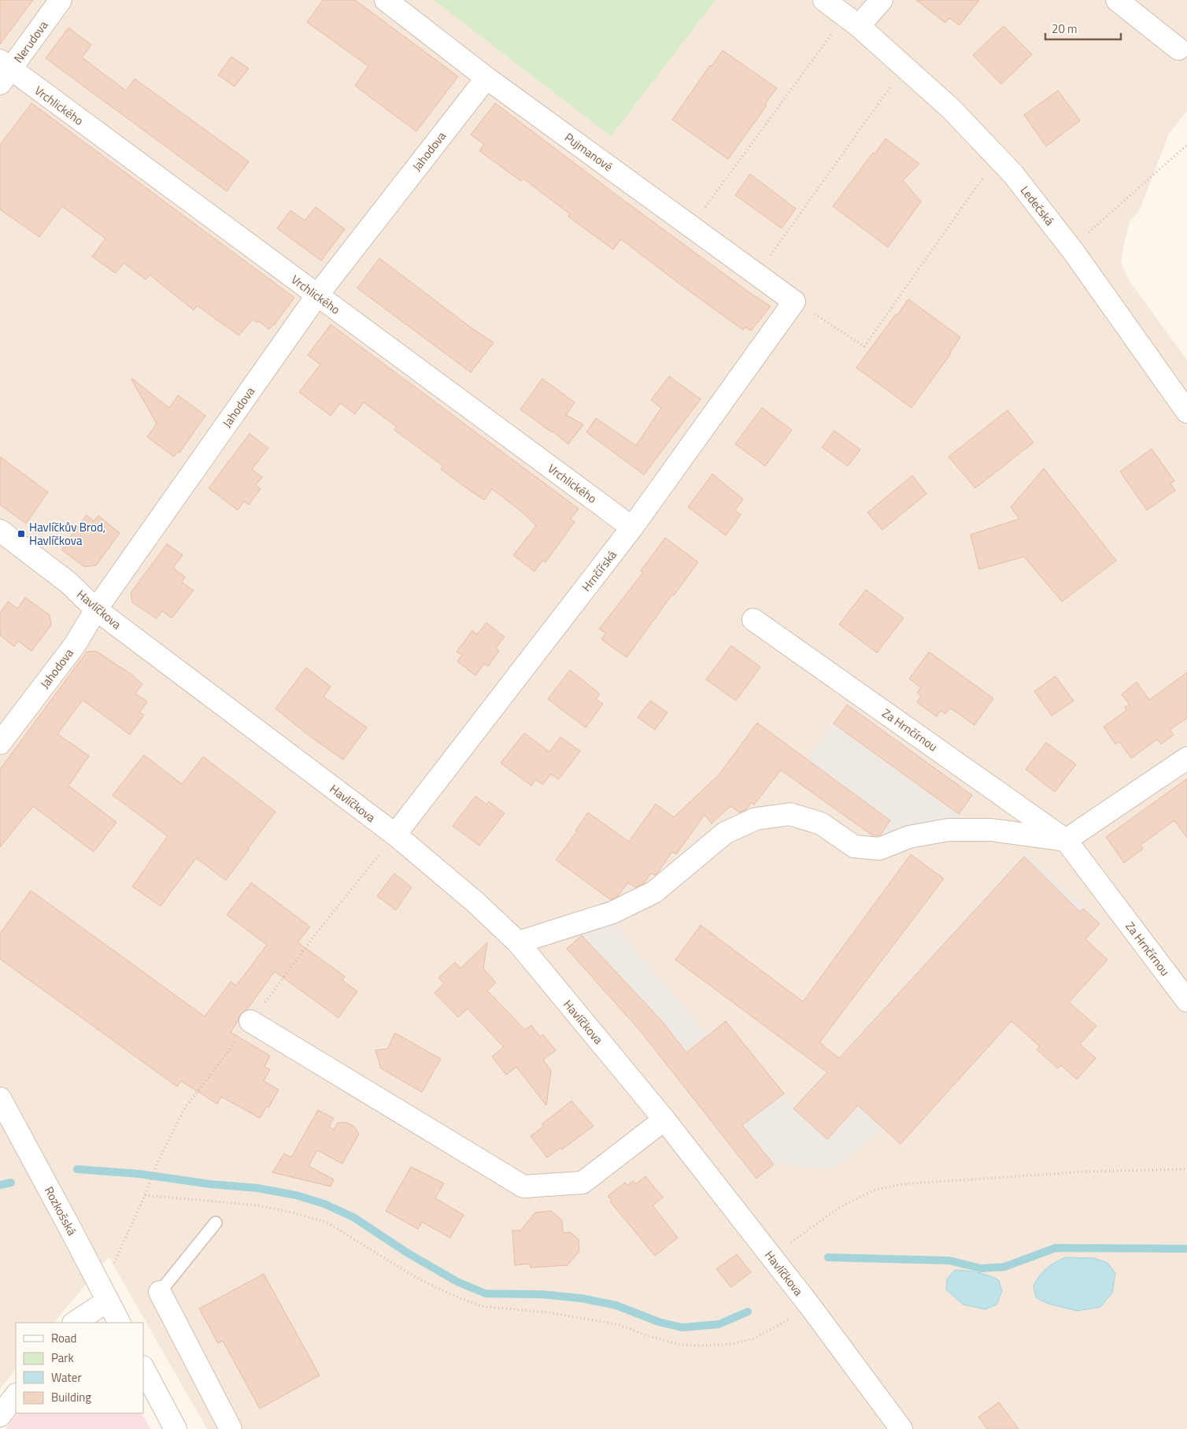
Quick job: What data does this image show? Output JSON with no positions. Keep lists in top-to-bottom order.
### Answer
{
  "streets": {
    "street": [
      "Nerudova",
      "Vrchlického",
      "Jahodova",
      "Pujmanové",
      "Ledečská",
      "Hrnčířská",
      "Havlíčkova",
      "Za Hrnčírnou",
      "Rozkošská"
    ]
  },
  "crossings": [
    ["Nerudova", "Vrchlického"],
    ["Vrchlického", "Jahodova"],
    ["Vrchlického", "Hrnčířská"],
    ["Jahodova", "Pujmanové"],
    ["Jahodova", "Havlíčkova"],
    ["Pujmanové", "Hrnčířská"],
    ["Hrnčířská", "Havlíčkova"]
  ],
  "places": {
    "transit": ["Havlíčkův Brod, Havlíčkova"]
  },
  "legend": [
    "Road",
    "Park",
    "Water",
    "Building"
  ],
  "scale_bar": "20 m"
}
